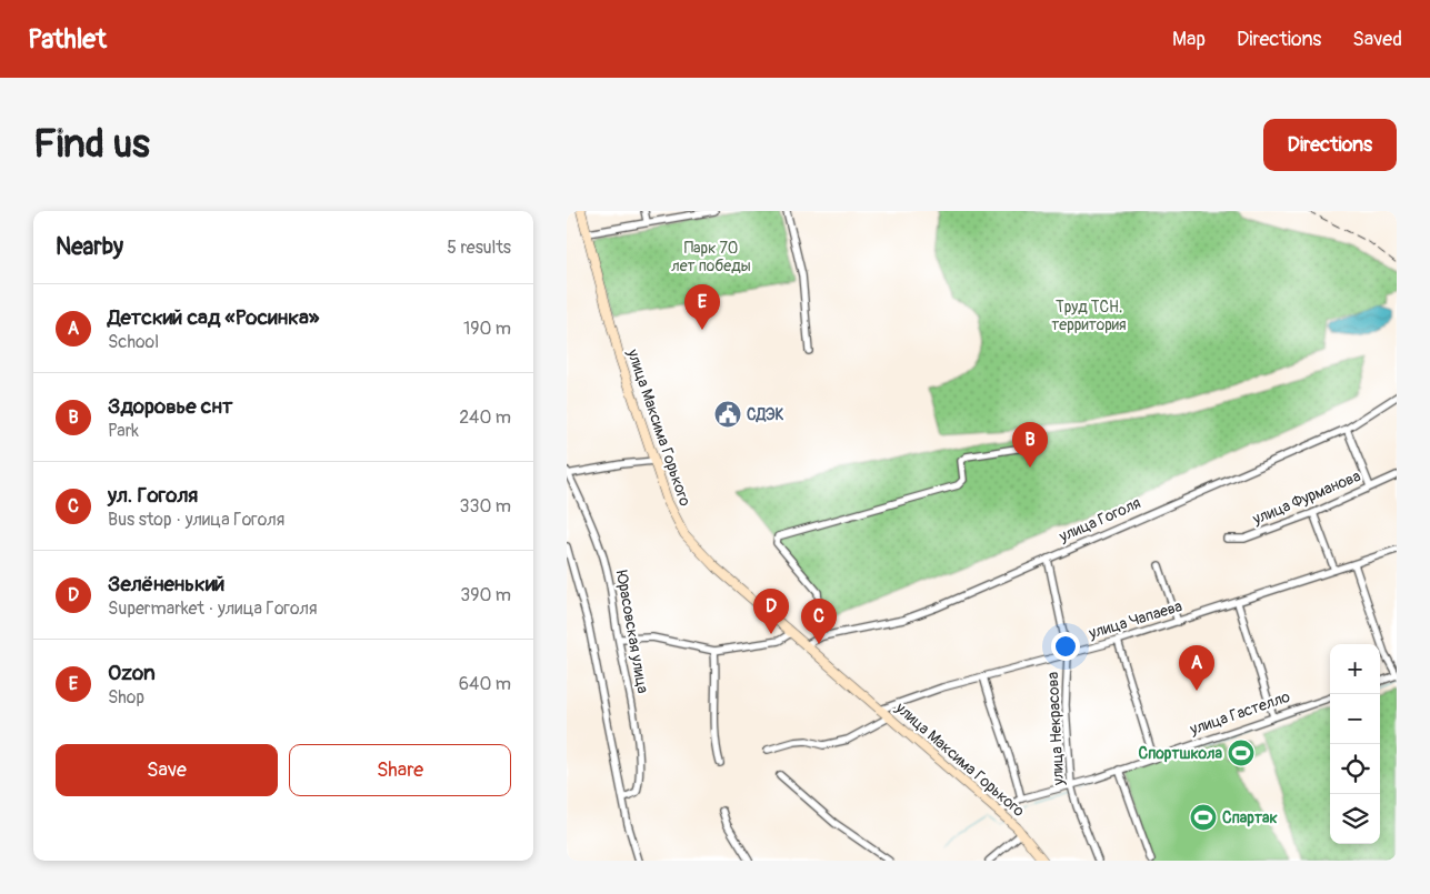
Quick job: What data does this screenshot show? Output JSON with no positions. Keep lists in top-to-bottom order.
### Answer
{
  "streets": {
    "street": [
      "улица Максима Горького",
      "улица Фурманова",
      "улица Гоголя",
      "улица Чапаева",
      "Юрасовская улица",
      "улица Гастелло",
      "улица Некрасова"
    ]
  },
  "crossings": [
    ["улица Максима Горького", "улица Гоголя"],
    ["улица Максима Горького", "улица Чапаева"],
    ["улица Максима Горького", "улица Гастелло"],
    ["улица Гоголя", "улица Некрасова"],
    ["улица Чапаева", "улица Некрасова"],
    ["улица Гастелло", "улица Некрасова"]
  ],
  "parks": ["Парк 70 лет победы", "Труд ТСН. территория"],
  "places": {
    "public building": ["СДЭК"],
    "sports": ["Спортшкола", "Спартак"]
  },
  "page": {
    "header": "Pathlet",
    "nav": ["Map", "Directions", "Saved"],
    "buttons": [
      "Directions",
      ["Save", "Share"]
    ],
    "title": "Find us",
    "heading": ["Nearby", "5 results"],
    "list": [
      {
        "mark": "A",
        "name": "Детский сад «Росинка»",
        "note": "School",
        "value": "190 m"
      },
      {
        "mark": "B",
        "name": "Здоровье снт",
        "note": "Park",
        "value": "240 m"
      },
      {
        "mark": "C",
        "name": "ул. Гоголя",
        "note": "Bus stop · улица Гоголя",
        "value": "330 m"
      },
      {
        "mark": "D",
        "name": "Зелёненький",
        "note": "Supermarket · улица Гоголя",
        "value": "390 m"
      },
      {
        "mark": "E",
        "name": "Ozon",
        "note": "Shop",
        "value": "640 m"
      }
    ],
    "pins": [
      "E",
      "B",
      "D",
      "C",
      "A"
    ],
    "map_buttons": ["+", "−"]
  }
}
